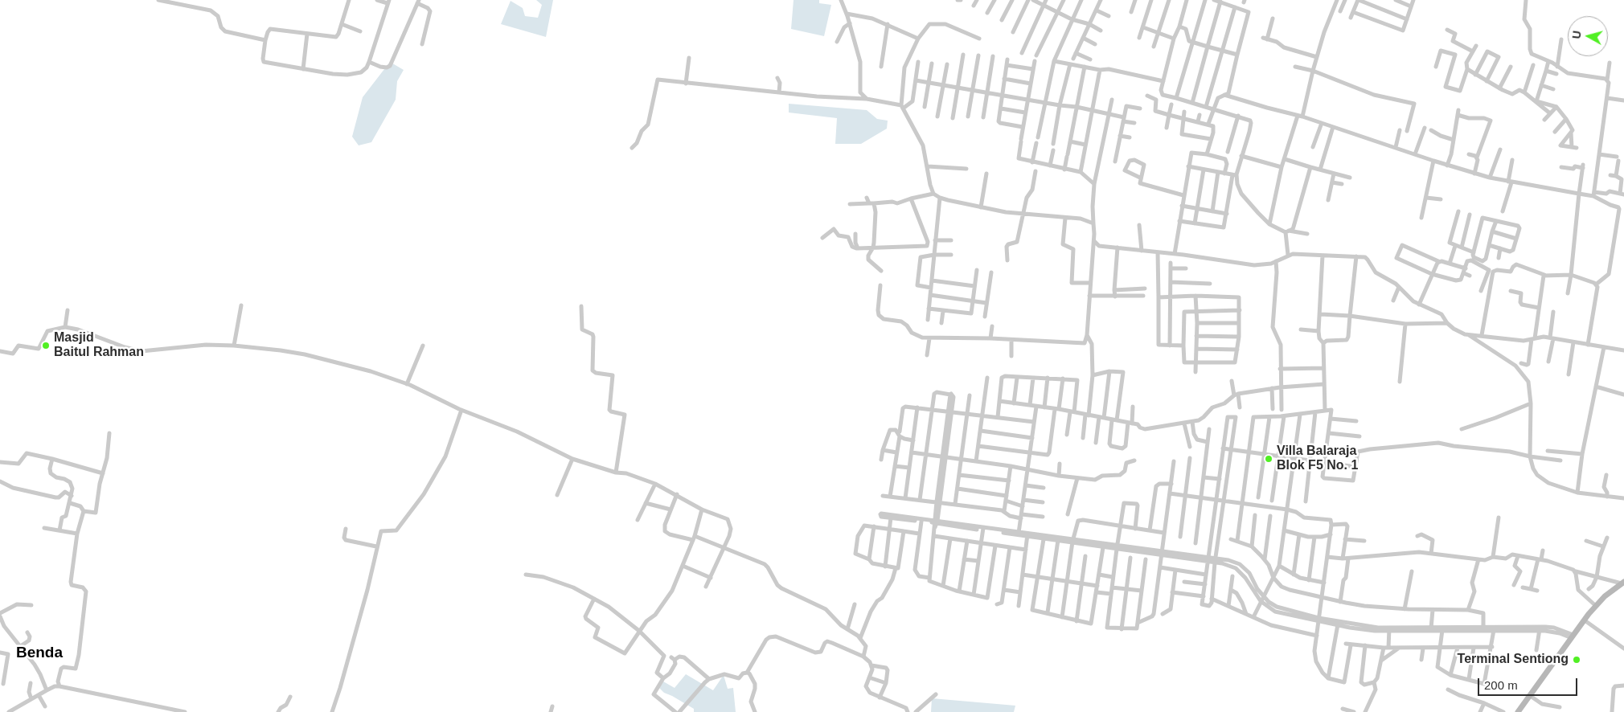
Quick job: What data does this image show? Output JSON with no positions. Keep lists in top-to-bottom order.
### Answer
{
  "districts": ["Benda"],
  "places": ["Masjid Baitul Rahman", "Villa Balaraja Blok F5 No. 1", "Terminal Sentiong"],
  "scale_bar": "200 m",
  "north": "left"
}
